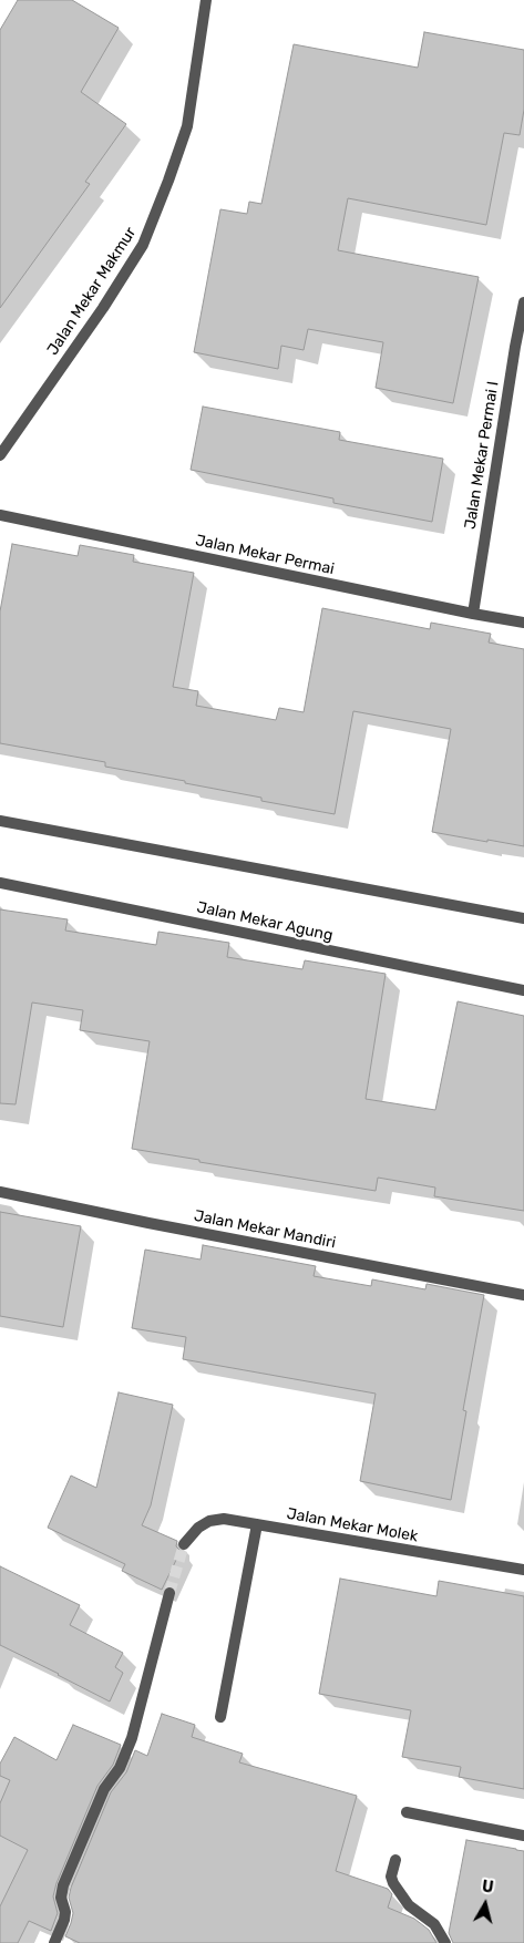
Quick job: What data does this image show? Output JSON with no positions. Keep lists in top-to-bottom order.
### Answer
{
  "streets": {
    "street": [
      "Jalan Mekar Makmur",
      "Jalan Mekar Permai I",
      "Jalan Mekar Permai",
      "Jalan Mekar Agung",
      "Jalan Mekar Mandiri",
      "Jalan Mekar Molek"
    ]
  },
  "crossings": [
    ["Jalan Mekar Permai I", "Jalan Mekar Permai"]
  ],
  "north": "top"
}
